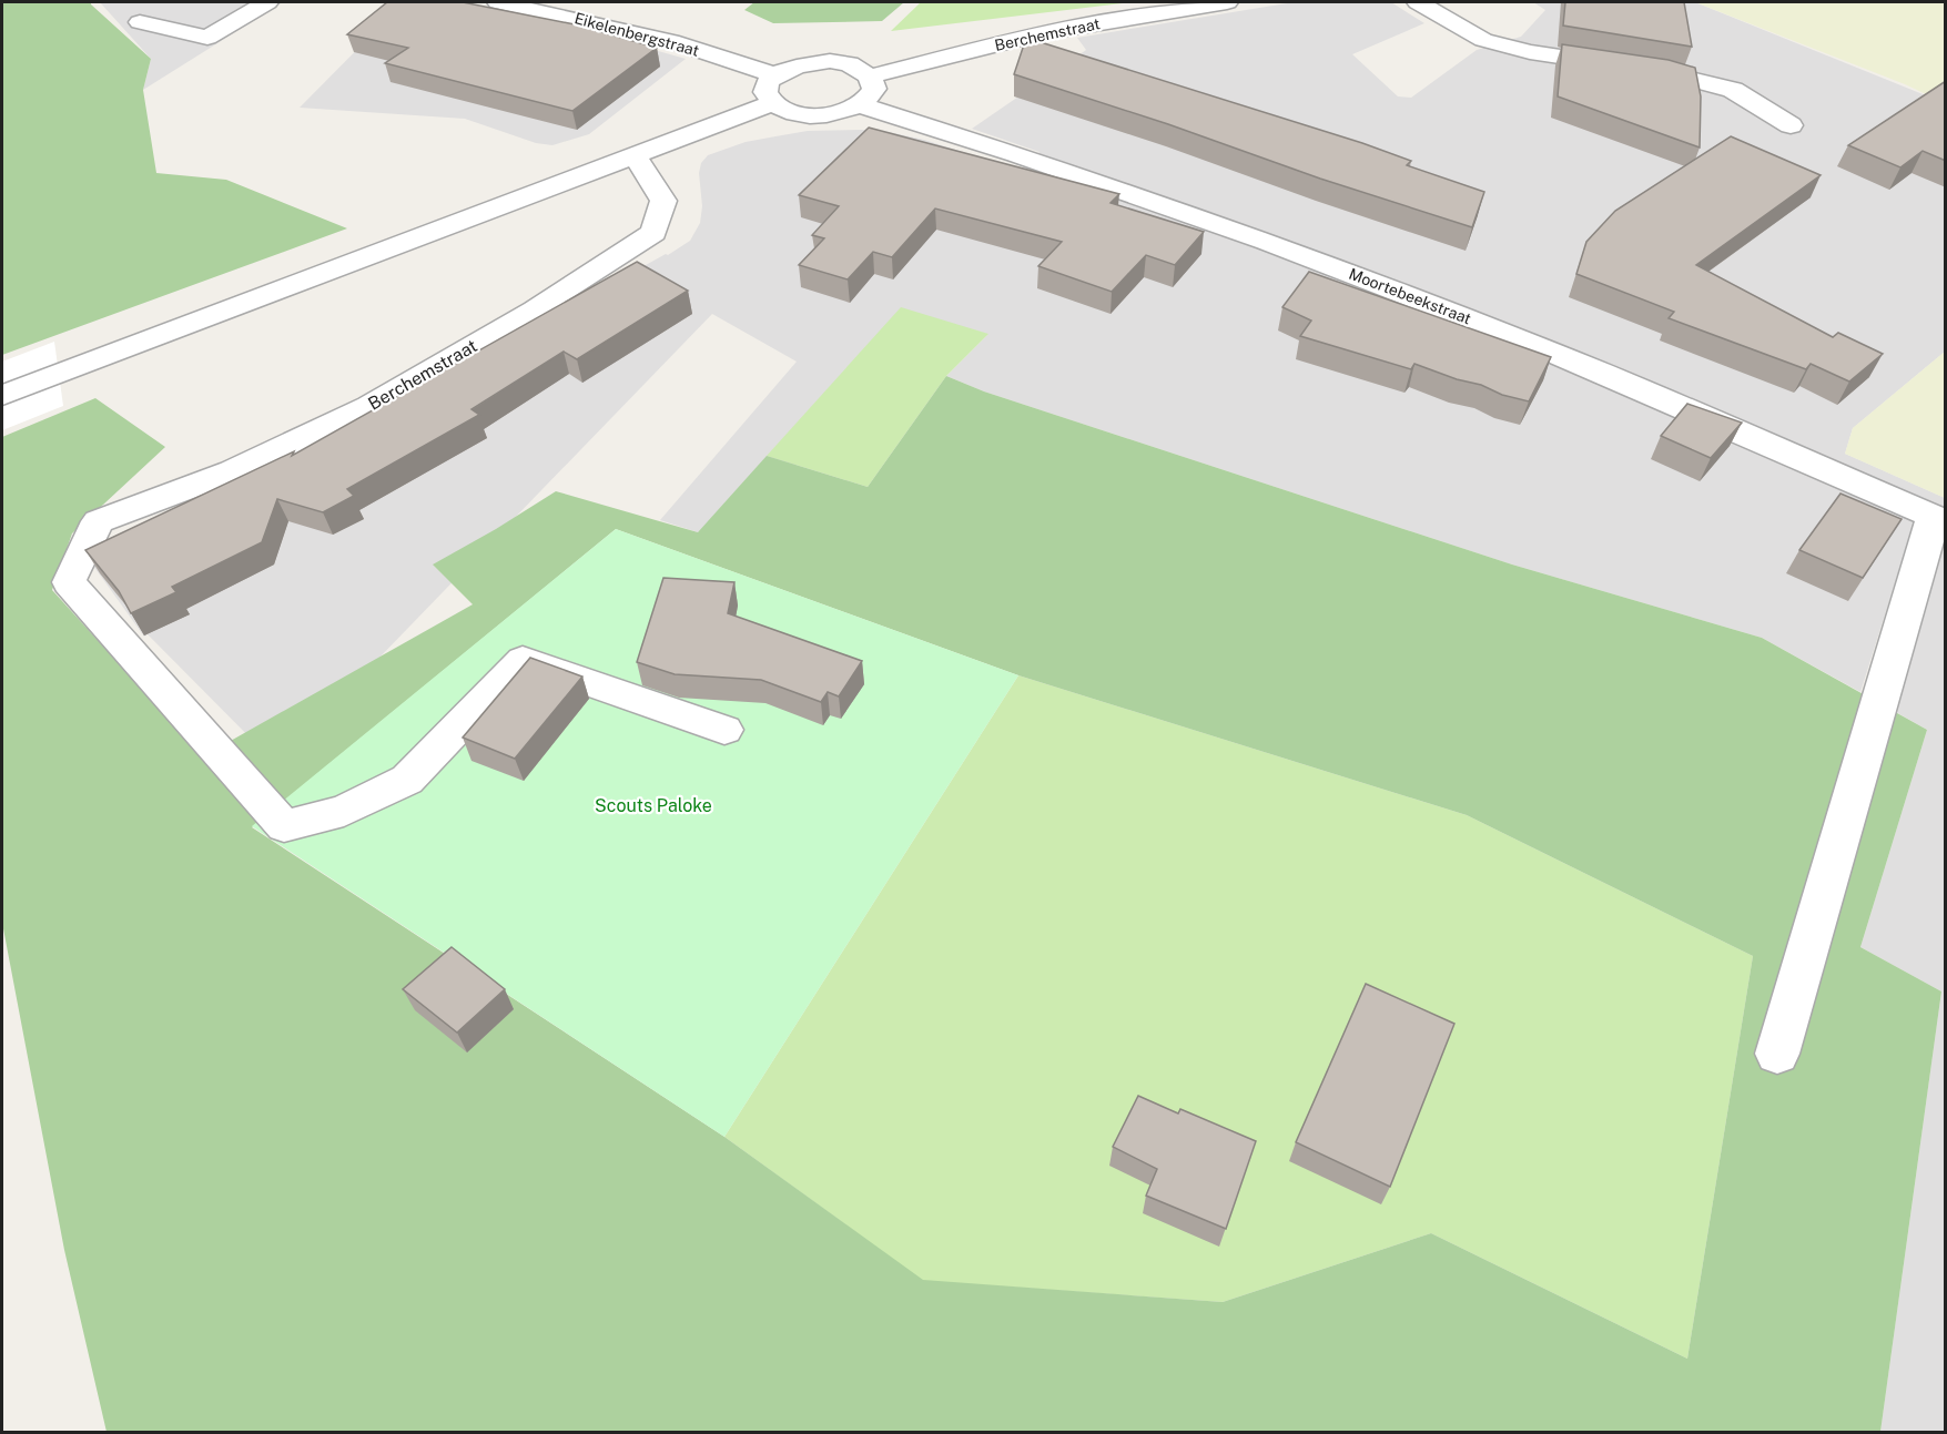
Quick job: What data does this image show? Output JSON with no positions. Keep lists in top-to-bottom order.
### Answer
{
  "streets": {
    "street": ["Eikelenbergstraat", "Berchemstraat", "Moortebeekstraat"]
  },
  "parks": ["Scouts Paloke"]
}
